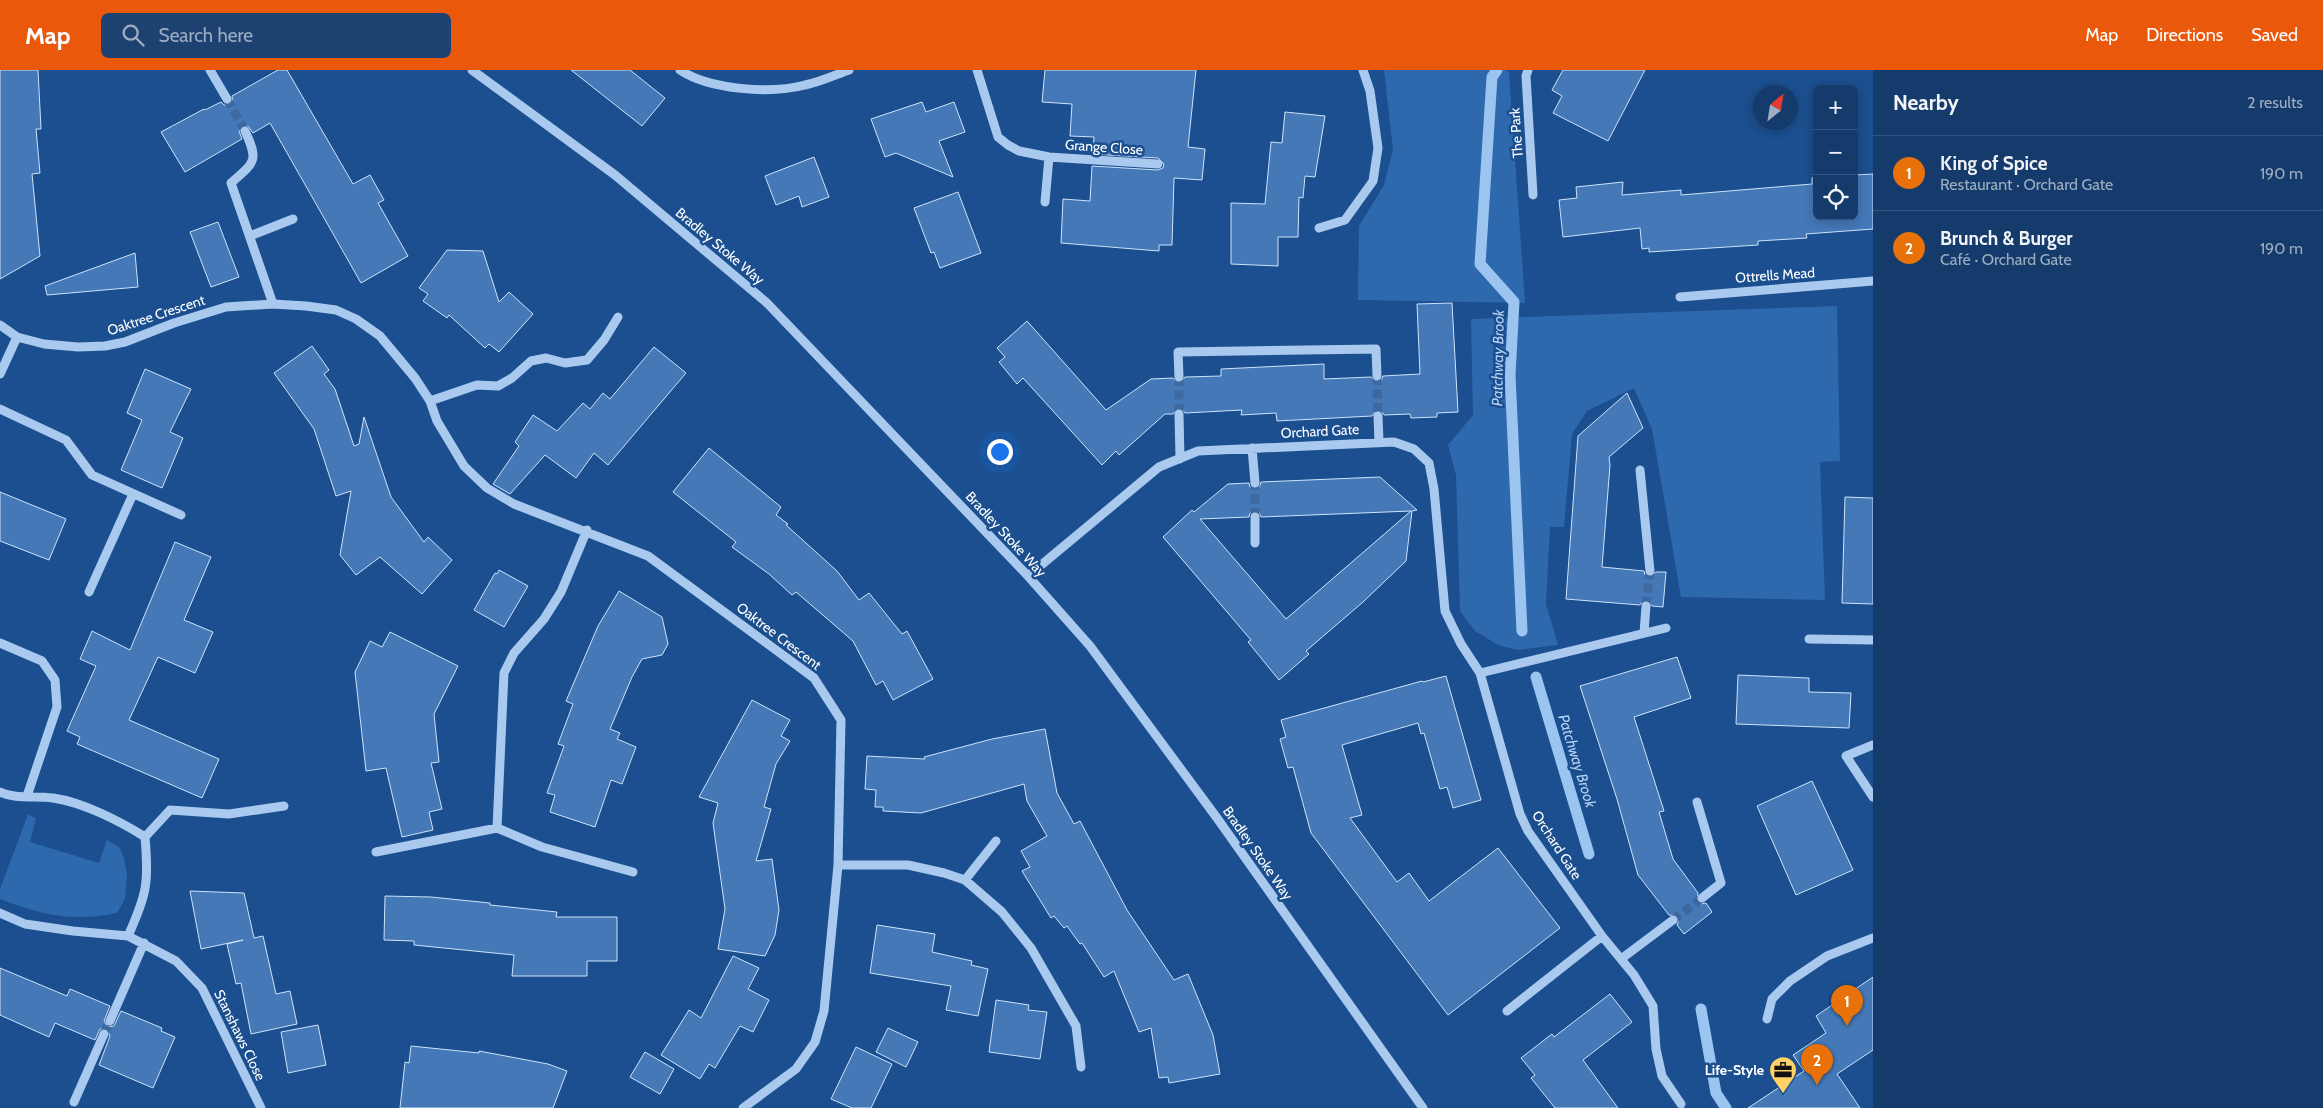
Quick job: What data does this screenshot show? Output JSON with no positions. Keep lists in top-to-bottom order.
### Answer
{
  "streets": {
    "street": [
      "The Park",
      "Grange Close",
      "Bradley Stoke Way",
      "Ottrells Mead",
      "Oaktree Crescent",
      "Orchard Gate",
      "Stanshaws Close"
    ]
  },
  "crossings": [
    ["Bradley Stoke Way", "Orchard Gate"]
  ],
  "water": ["Patchway Brook"],
  "places": {
    "office": ["Life-Style"]
  },
  "north": "top right",
  "page": {
    "header": "Map",
    "search": "Search here",
    "nav": ["Map", "Directions", "Saved"],
    "heading": ["Nearby", "2 results"],
    "map_buttons": ["+", "−"],
    "list": [
      {
        "mark": "1",
        "name": "King of Spice",
        "note": "Restaurant · Orchard Gate",
        "value": "190 m"
      },
      {
        "mark": "2",
        "name": "Brunch & Burger",
        "note": "Café · Orchard Gate",
        "value": "190 m"
      }
    ],
    "pins": ["1", "2"]
  }
}
